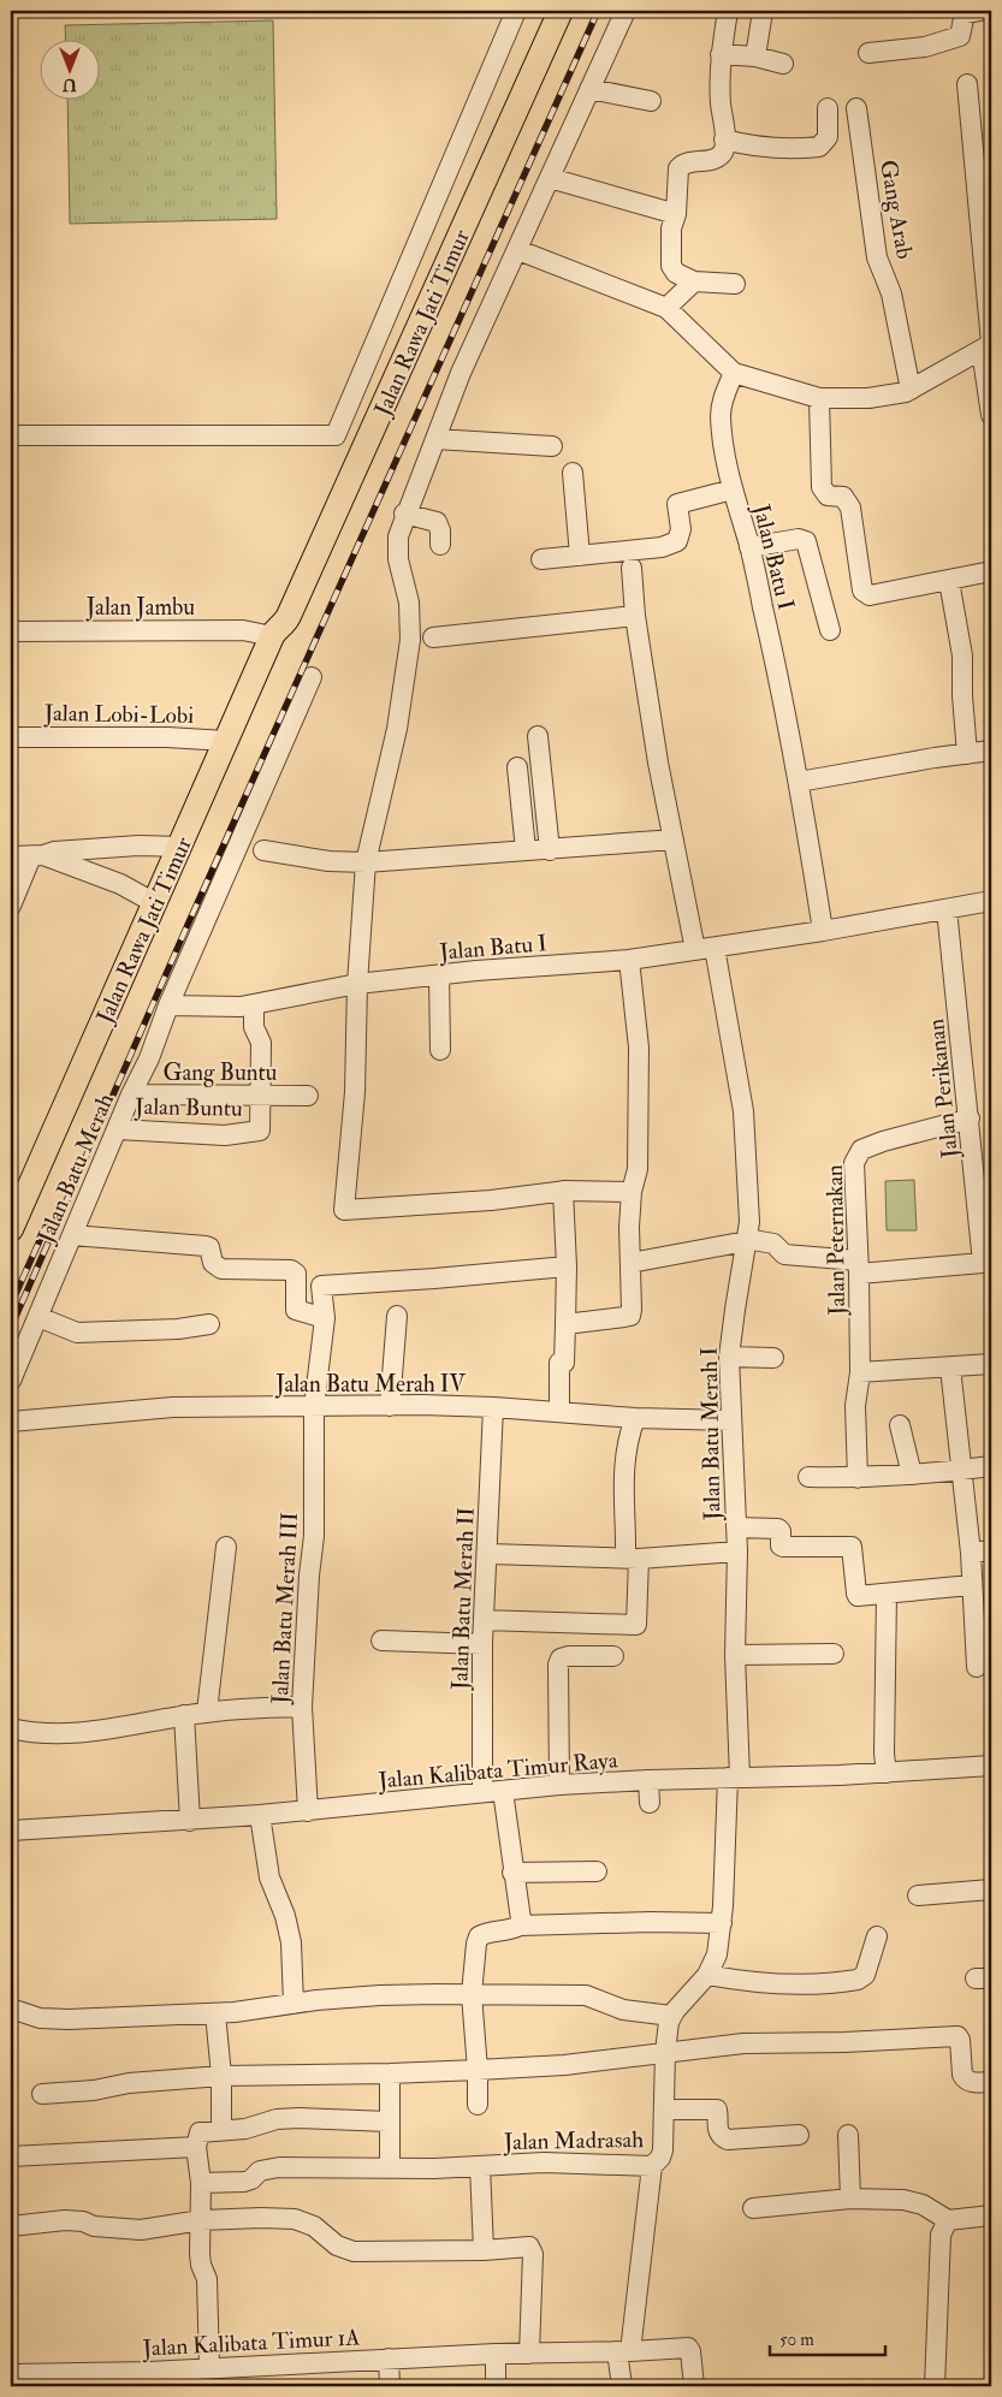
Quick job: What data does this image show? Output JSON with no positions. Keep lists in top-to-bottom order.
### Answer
{
  "streets": {
    "main road": ["Jalan Rawa Jati Timur"],
    "street": [
      "Gang Arab",
      "Jalan Batu I",
      "Jalan Jambu",
      "Jalan Lobi-Lobi",
      "Gang Buntu",
      "Jalan Perikanan",
      "Jalan Buntu",
      "Jalan Batu Merah",
      "Jalan Peternakan",
      "Jalan Batu Merah IV",
      "Jalan Batu Merah I",
      "Jalan Batu Merah II",
      "Jalan Batu Merah III",
      "Jalan Kalibata Timur Raya",
      "Jalan Madrasah",
      "Jalan Kalibata Timur 1A"
    ]
  },
  "crossings": [
    ["Jalan Rawa Jati Timur", "Jalan Jambu"],
    ["Jalan Rawa Jati Timur", "Jalan Lobi-Lobi"],
    ["Jalan Batu I", "Jalan Perikanan"],
    ["Jalan Batu I", "Jalan Batu Merah"],
    ["Jalan Batu I", "Jalan Batu Merah I"],
    ["Gang Buntu", "Jalan Buntu"],
    ["Gang Buntu", "Jalan Batu Merah"],
    ["Jalan Perikanan", "Jalan Peternakan"],
    ["Jalan Perikanan", "Jalan Batu Merah I"],
    ["Jalan Buntu", "Jalan Batu Merah"],
    ["Jalan Batu Merah IV", "Jalan Batu Merah I"],
    ["Jalan Batu Merah IV", "Jalan Batu Merah II"],
    ["Jalan Batu Merah IV", "Jalan Batu Merah III"],
    ["Jalan Batu Merah I", "Jalan Kalibata Timur Raya"],
    ["Jalan Batu Merah II", "Jalan Kalibata Timur Raya"],
    ["Jalan Batu Merah III", "Jalan Kalibata Timur Raya"]
  ],
  "scale_bar": "50 m",
  "north": "bottom"
}
